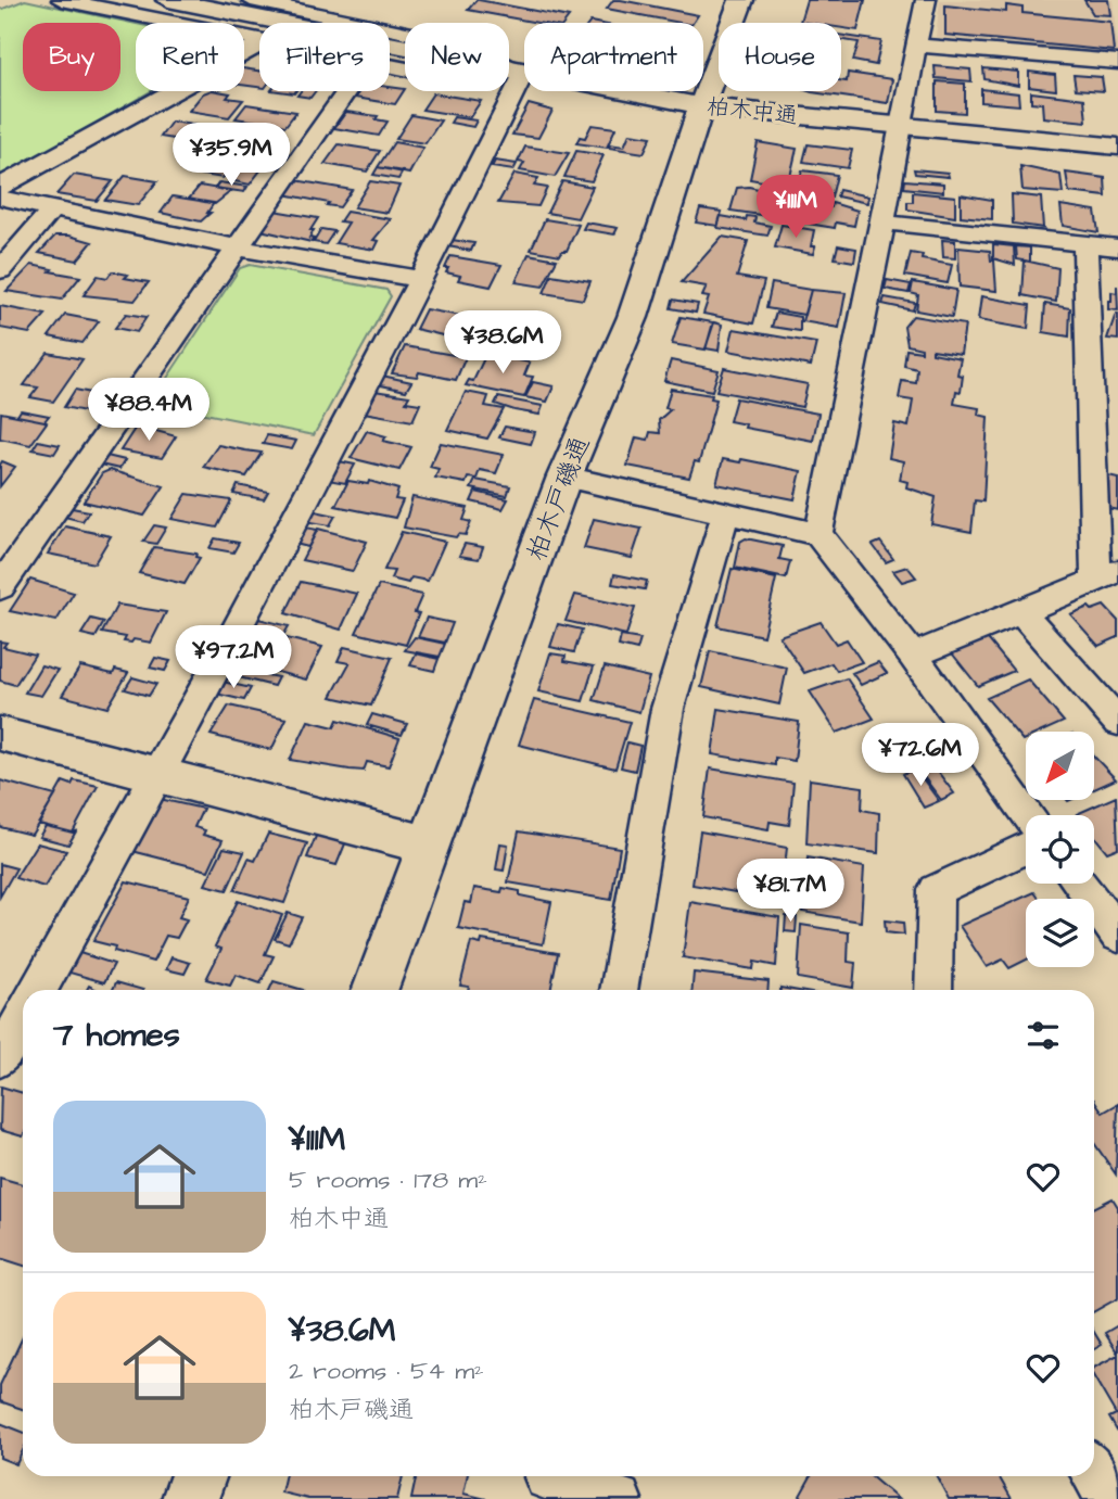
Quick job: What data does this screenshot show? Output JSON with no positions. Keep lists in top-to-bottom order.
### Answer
{
  "streets": {
    "street": ["柏木中通", "柏木戸磯通"]
  },
  "crossings": [
    ["柏木中通", "柏木戸磯通"]
  ],
  "north": "bottom left",
  "page": {
    "chip": [
      "Buy",
      "Rent",
      "Filters",
      "New",
      "Apartment",
      "House"
    ],
    "price": [
      "¥35.9M",
      "¥111M",
      "¥38.6M",
      "¥88.4M",
      "¥97.2M",
      "¥72.6M",
      "¥81.7M"
    ],
    "heading": "7 homes",
    "list": [
      {
        "name": "¥111M",
        "note": "5 rooms · 178 m² · 柏木中通"
      },
      {
        "name": "¥38.6M",
        "note": "2 rooms · 54 m² · 柏木戸磯通"
      }
    ]
  }
}
